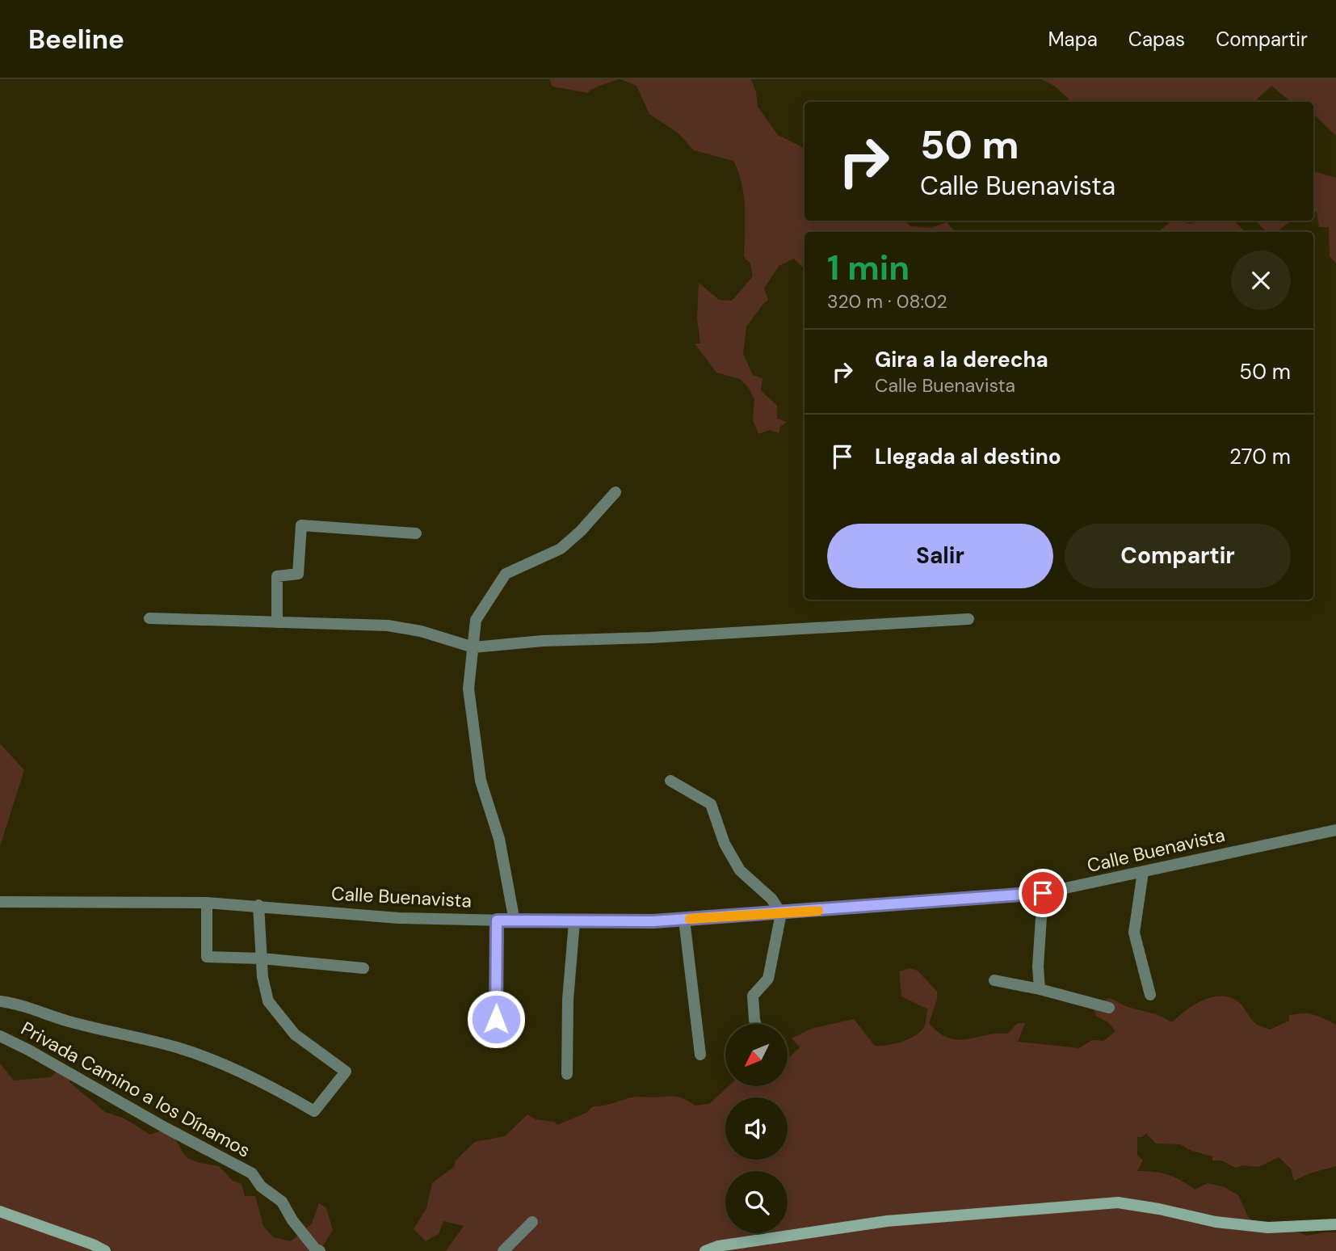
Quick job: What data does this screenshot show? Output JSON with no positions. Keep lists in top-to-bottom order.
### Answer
{
  "streets": {
    "street": ["Calle Buenavista", "Privada Camino a los Dínamos"]
  },
  "north": "bottom left",
  "page": {
    "header": "Beeline",
    "nav": ["Mapa", "Capas", "Compartir"],
    "turn": ["50 m", "Calle Buenavista"],
    "heading": ["1 min", "320 m · 08:02"],
    "list": [
      {
        "name": "Gira a la derecha",
        "note": "Calle Buenavista",
        "value": "50 m"
      },
      {
        "name": "Llegada al destino",
        "value": "270 m"
      }
    ],
    "buttons": ["Salir", "Compartir"]
  }
}
